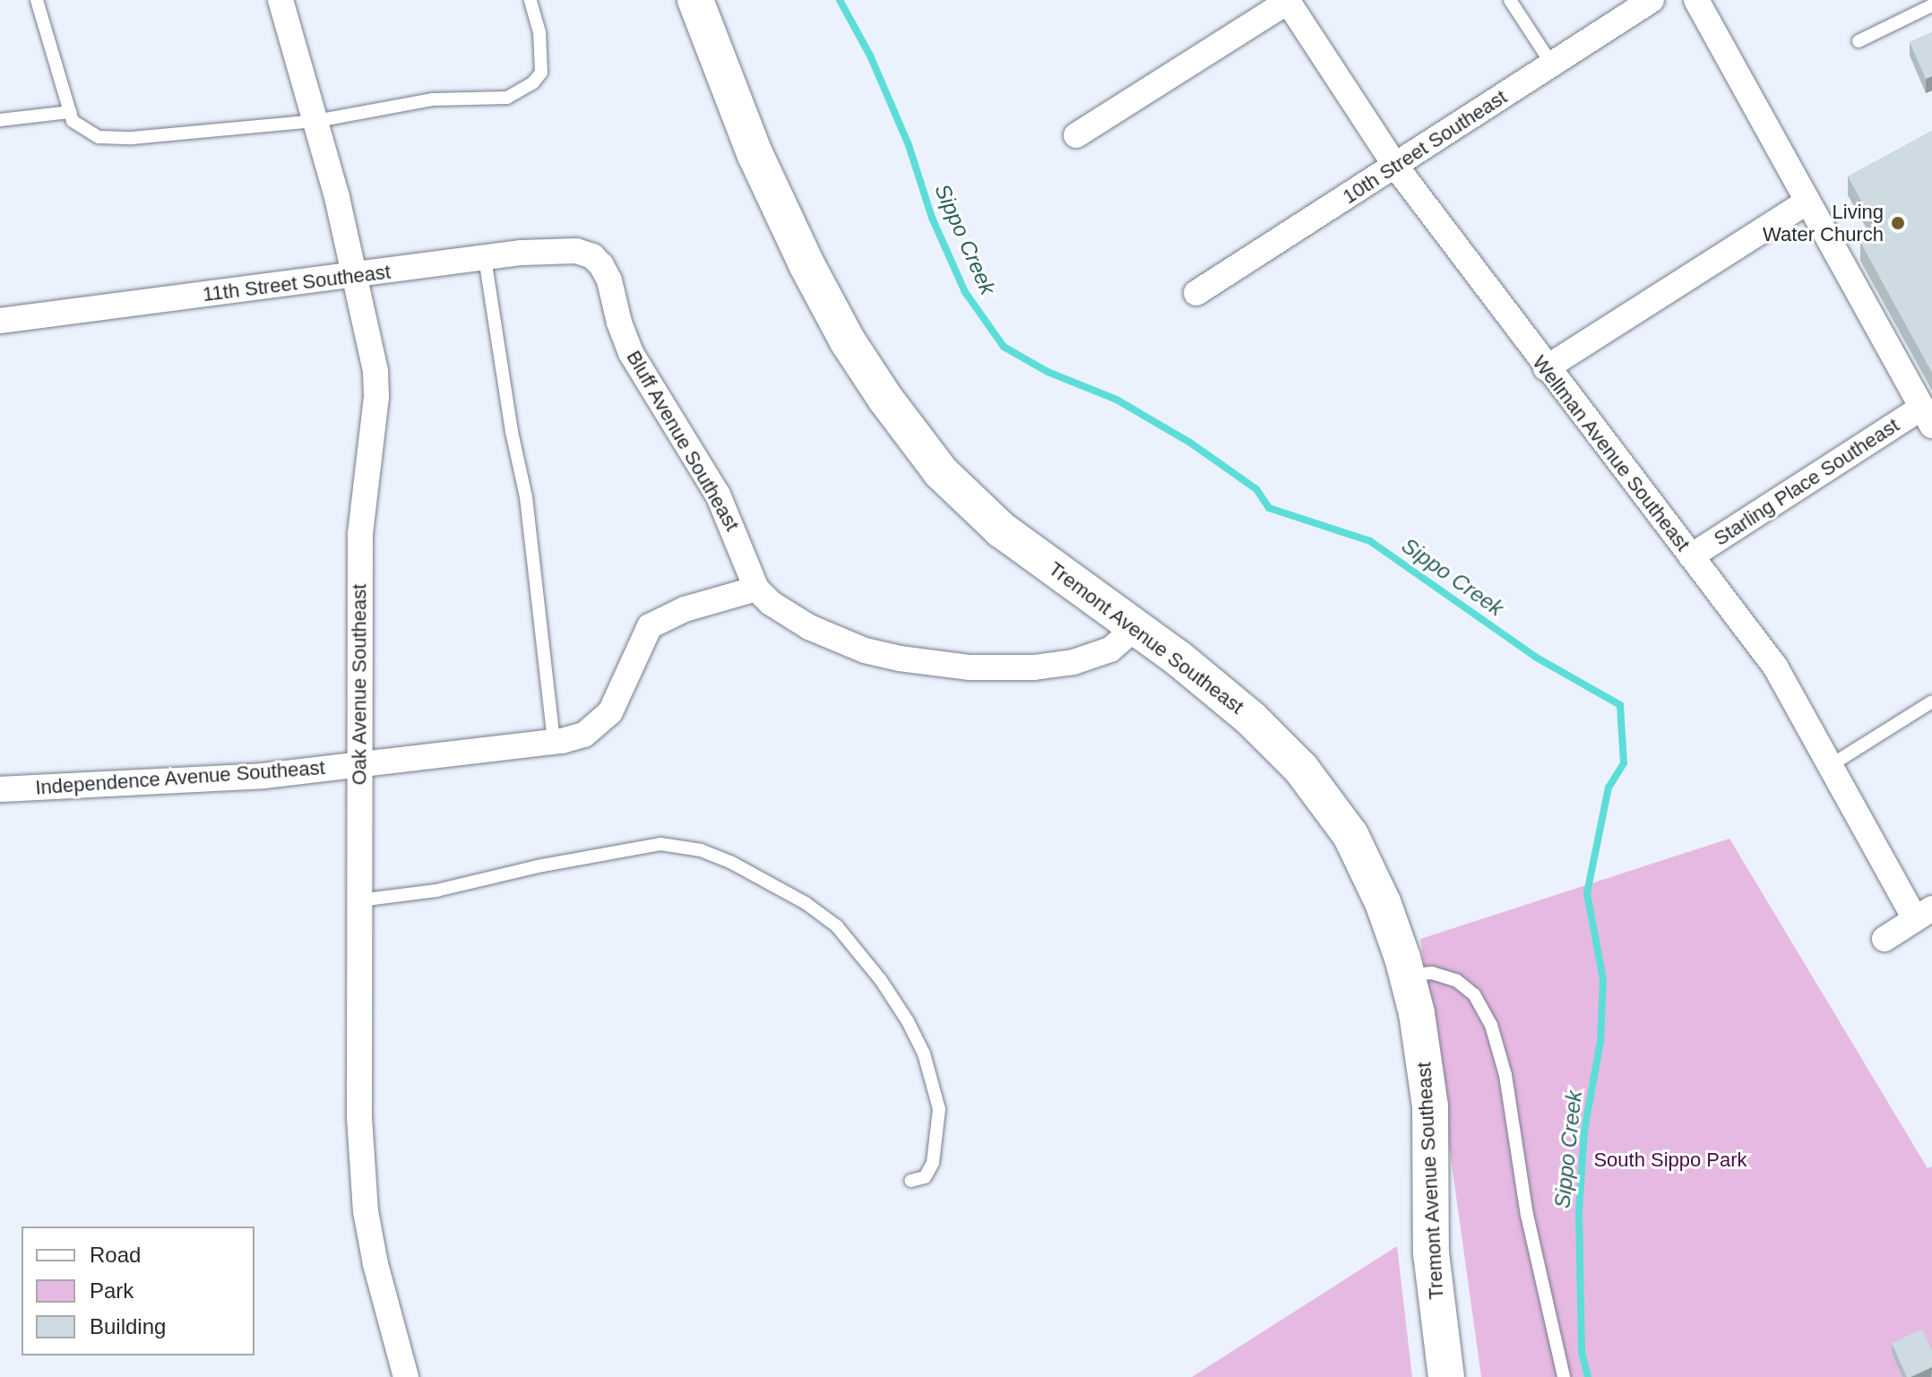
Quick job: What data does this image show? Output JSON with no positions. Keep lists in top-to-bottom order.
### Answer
{
  "streets": {
    "street": [
      "10th Street Southeast",
      "11th Street Southeast",
      "Bluff Avenue Southeast",
      "Wellman Avenue Southeast",
      "Starling Place Southeast",
      "Tremont Avenue Southeast",
      "Oak Avenue Southeast",
      "Independence Avenue Southeast"
    ]
  },
  "crossings": [
    ["10th Street Southeast", "Wellman Avenue Southeast"],
    ["11th Street Southeast", "Bluff Avenue Southeast"],
    ["11th Street Southeast", "Oak Avenue Southeast"],
    ["Bluff Avenue Southeast", "Independence Avenue Southeast"],
    ["Wellman Avenue Southeast", "Starling Place Southeast"],
    ["Oak Avenue Southeast", "Independence Avenue Southeast"]
  ],
  "water": ["Sippo Creek"],
  "parks": ["South Sippo Park"],
  "places": ["Living Water Church"],
  "legend": ["Road", "Park", "Building"]
}
